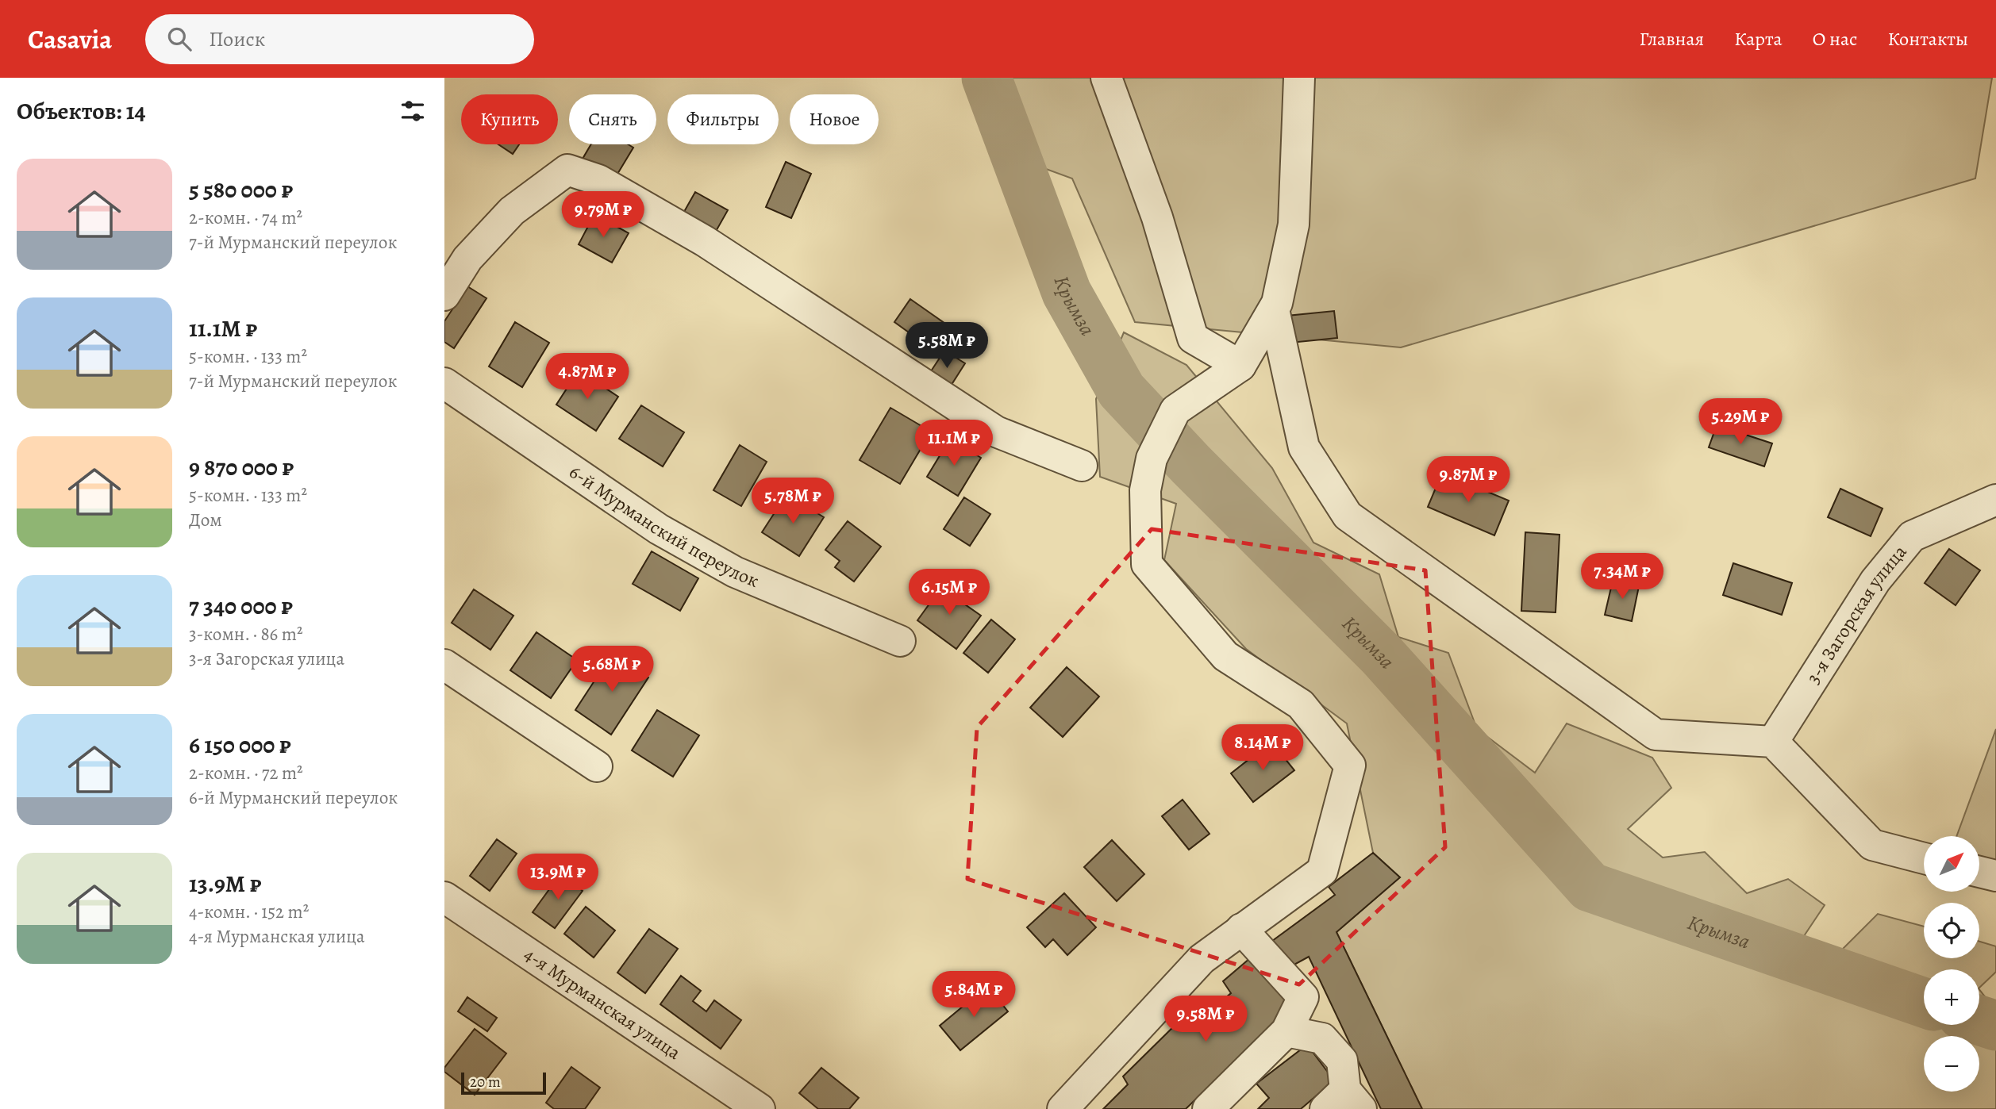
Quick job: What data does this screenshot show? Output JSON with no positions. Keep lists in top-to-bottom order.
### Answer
{
  "streets": {
    "street": ["6-й Мурманский переулок", "3-я Загорская улица", "4-я Мурманская улица"]
  },
  "water": ["Крымза"],
  "scale_bar": "20 m",
  "north": "top right",
  "page": {
    "header": "Casavia",
    "search": "Поиск",
    "nav": [
      "Главная",
      "Карта",
      "О нас",
      "Контакты"
    ],
    "heading": "Объектов: 14",
    "chip": [
      "Купить",
      "Снять",
      "Фильтры",
      "Новое"
    ],
    "list": [
      {
        "name": "5 580 000 ₽",
        "note": "2-комн. · 74 m² · 7-й Мурманский переулок"
      },
      {
        "name": "11.1M ₽",
        "note": "5-комн. · 133 m² · 7-й Мурманский переулок"
      },
      {
        "name": "9 870 000 ₽",
        "note": "5-комн. · 133 m² · Дом"
      },
      {
        "name": "7 340 000 ₽",
        "note": "3-комн. · 86 m² · 3-я Загорская улица"
      },
      {
        "name": "6 150 000 ₽",
        "note": "2-комн. · 72 m² · 6-й Мурманский переулок"
      },
      {
        "name": "13.9M ₽",
        "note": "4-комн. · 152 m² · 4-я Мурманская улица"
      }
    ],
    "price": [
      "9.79M ₽",
      "5.58M ₽",
      "4.87M ₽",
      "5.29M ₽",
      "11.1M ₽",
      "9.87M ₽",
      "5.78M ₽",
      "7.34M ₽",
      "6.15M ₽",
      "5.68M ₽",
      "8.14M ₽",
      "13.9M ₽",
      "5.84M ₽",
      "9.58M ₽"
    ],
    "map_buttons": ["+", "−"],
    "scale": "20 m"
  }
}
